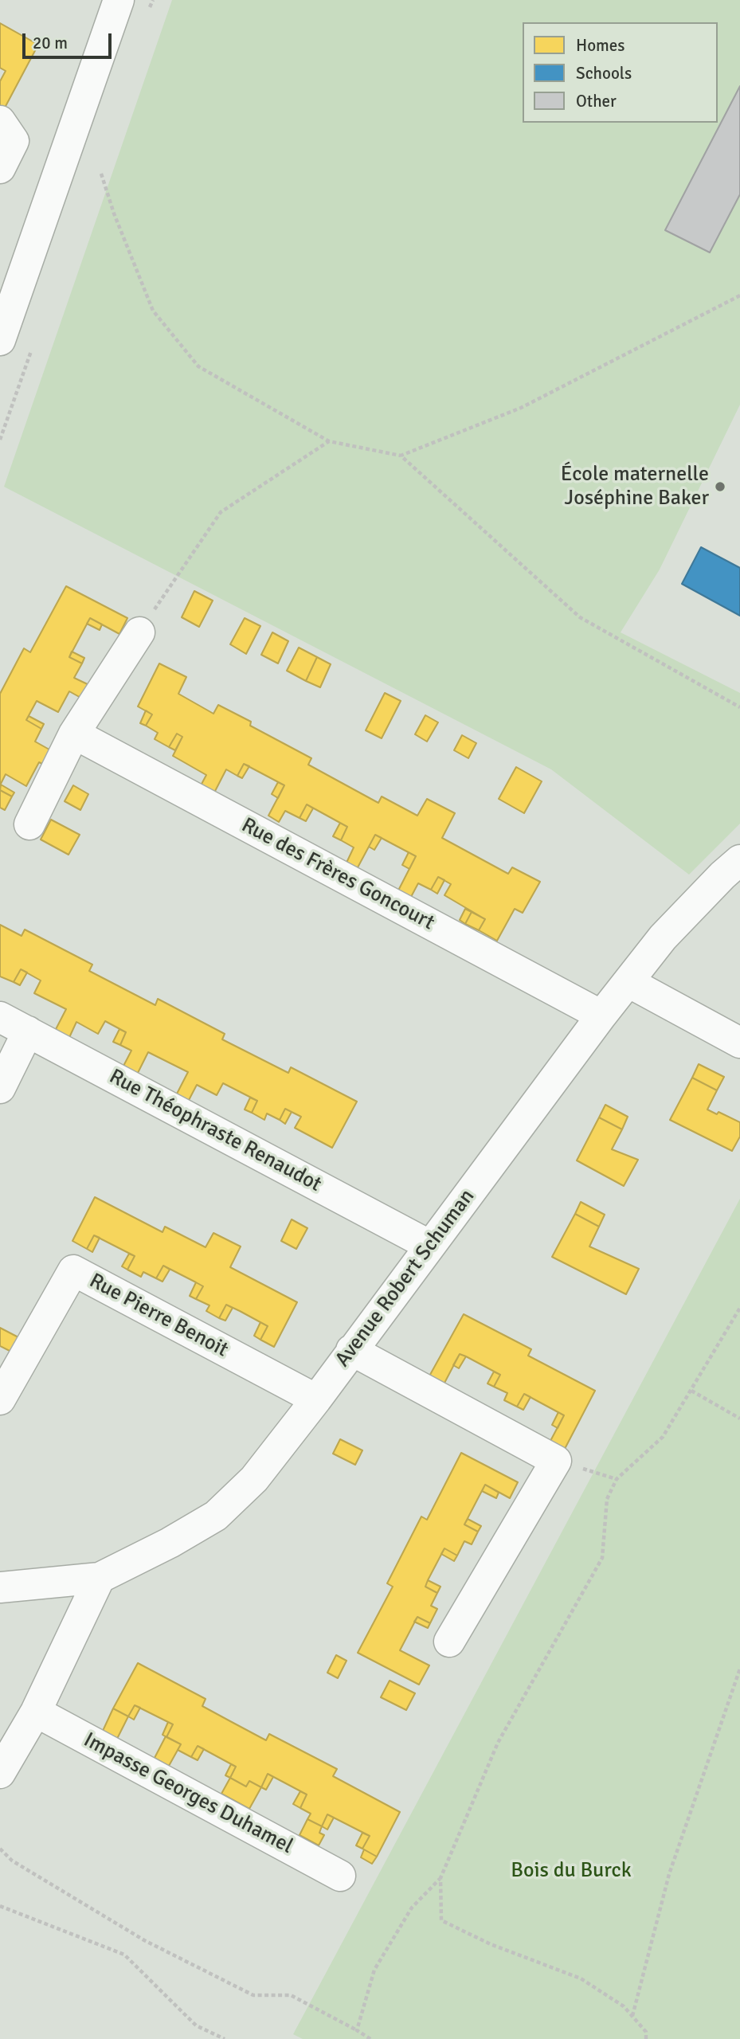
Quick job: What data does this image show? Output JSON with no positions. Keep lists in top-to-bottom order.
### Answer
{
  "streets": {
    "street": [
      "Rue des Frères Goncourt",
      "Rue Théophraste Renaudot",
      "Avenue Robert Schuman",
      "Rue Pierre Benoit",
      "Impasse Georges Duhamel"
    ]
  },
  "crossings": [
    ["Rue des Frères Goncourt", "Avenue Robert Schuman"],
    ["Rue Théophraste Renaudot", "Avenue Robert Schuman"],
    ["Avenue Robert Schuman", "Rue Pierre Benoit"]
  ],
  "parks": ["Bois du Burck"],
  "places": ["École maternelle Joséphine Baker"],
  "legend": ["Homes", "Schools", "Other"],
  "scale_bar": "20 m"
}
